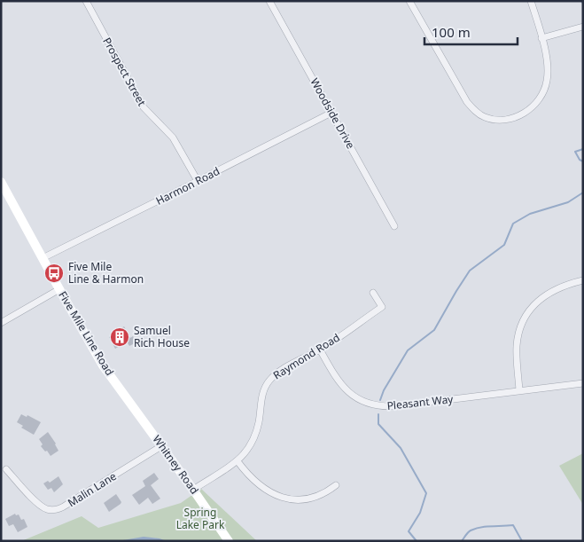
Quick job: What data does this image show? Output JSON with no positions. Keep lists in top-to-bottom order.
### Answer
{
  "streets": {
    "main road": ["Five Mile Line Road", "Whitney Road"],
    "street": [
      "Prospect Street",
      "Woodside Drive",
      "Harmon Road",
      "Raymond Road",
      "Pleasant Way",
      "Malin Lane"
    ]
  },
  "crossings": [
    ["Prospect Street", "Harmon Road"],
    ["Woodside Drive", "Harmon Road"],
    ["Harmon Road", "Five Mile Line Road"],
    ["Five Mile Line Road", "Whitney Road"],
    ["Raymond Road", "Pleasant Way"],
    ["Raymond Road", "Whitney Road"],
    ["Whitney Road", "Malin Lane"]
  ],
  "parks": ["Spring Lake Park"],
  "places": {
    "bus stop": ["Five Mile Line & Harmon"],
    "building": ["Samuel Rich House"]
  },
  "scale_bar": "100 m"
}
